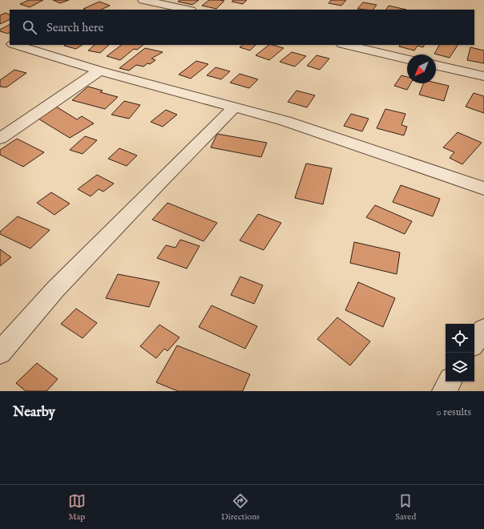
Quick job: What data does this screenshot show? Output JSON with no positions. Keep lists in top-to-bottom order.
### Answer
{
  "north": "bottom left",
  "page": {
    "search": "Search here",
    "heading": ["Nearby", "0 results"],
    "nav": ["Map", "Directions", "Saved"]
  }
}
